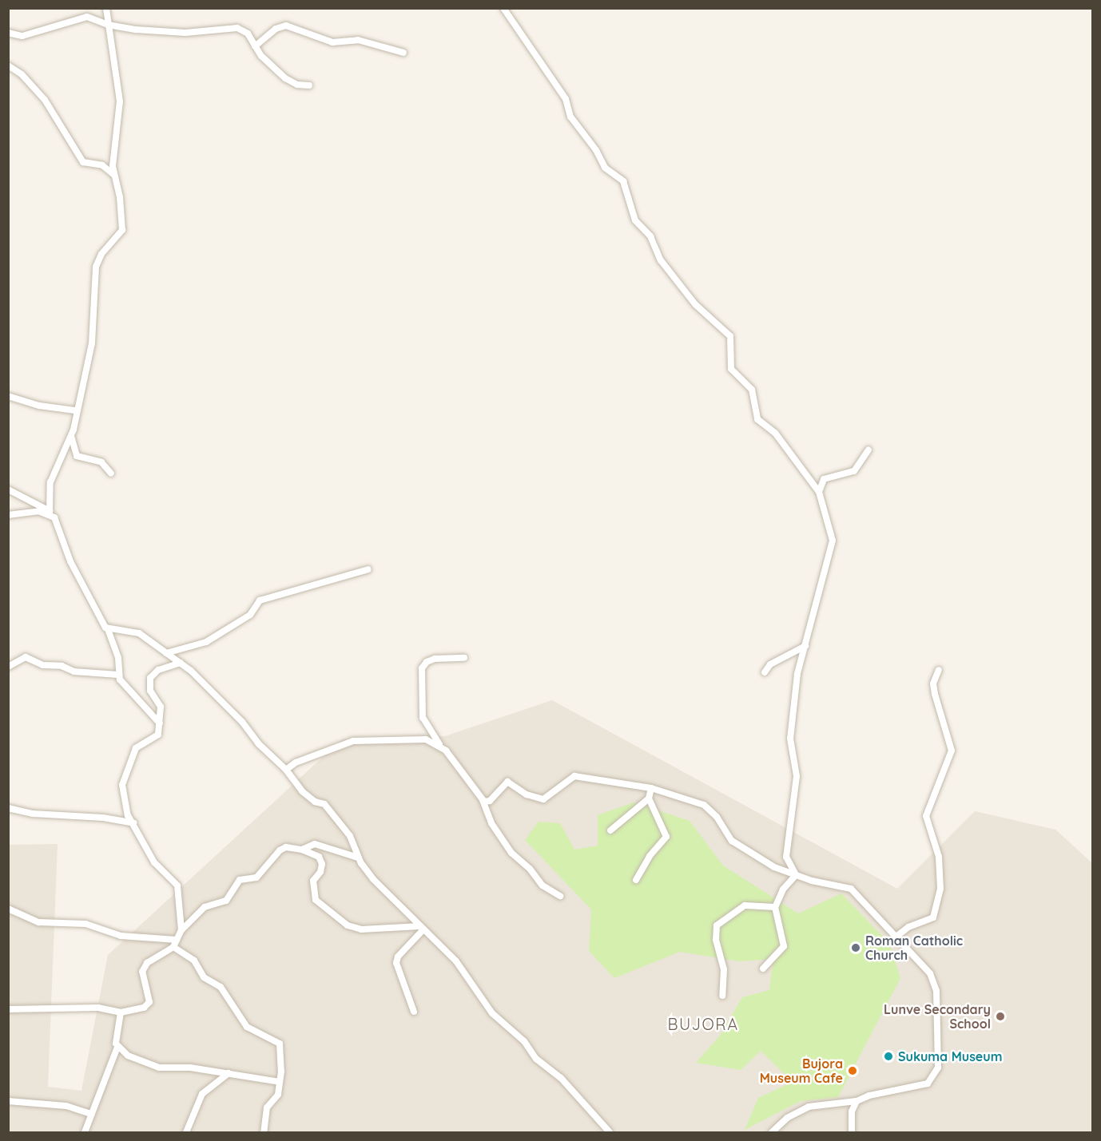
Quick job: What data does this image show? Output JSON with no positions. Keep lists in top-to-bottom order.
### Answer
{
  "districts": ["BUJORA"],
  "places": [
    "Roman Catholic Church",
    "Lunve Secondary School",
    "Sukuma Museum",
    "Bujora Museum Cafe"
  ]
}
